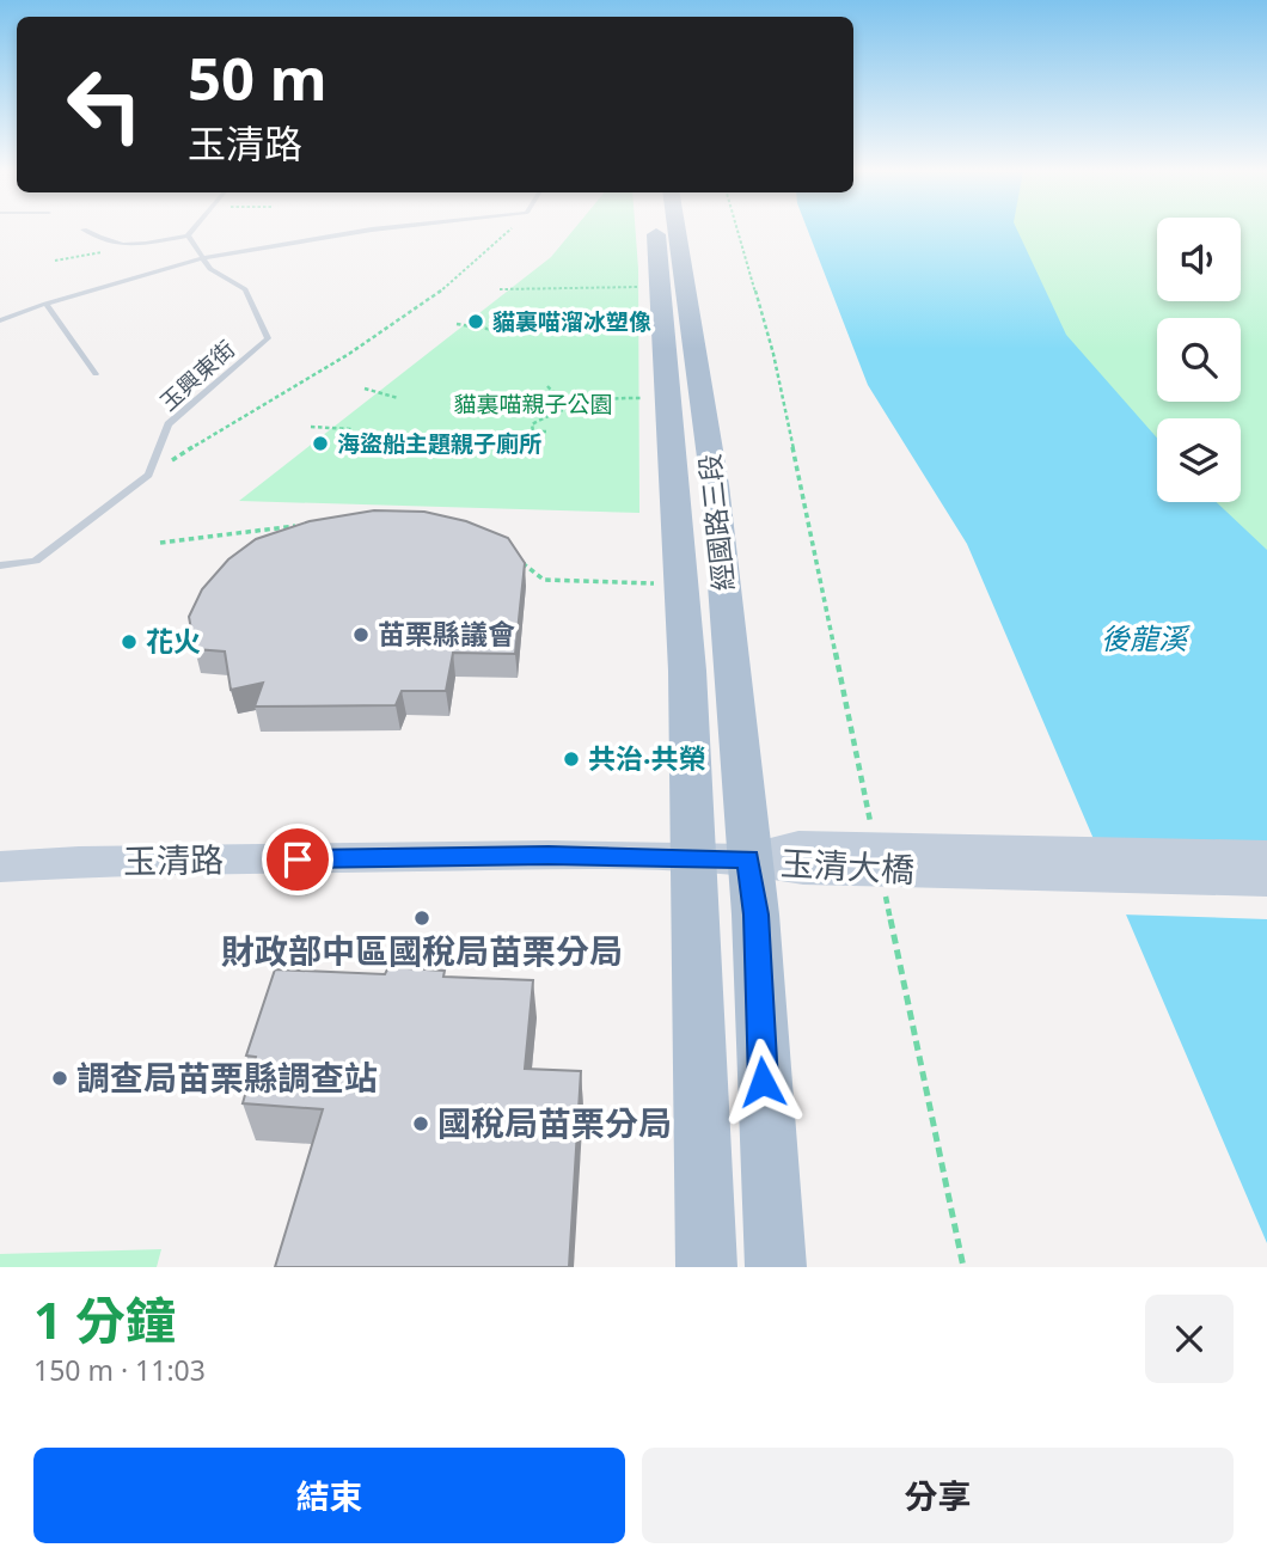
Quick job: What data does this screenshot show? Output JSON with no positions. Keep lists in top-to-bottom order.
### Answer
{
  "streets": {
    "main road": ["經國路三段"],
    "street": ["玉清路", "玉清大橋"],
    "lane": ["玉興東街"]
  },
  "crossings": [
    ["經國路三段", "玉清路"],
    ["經國路三段", "玉清大橋"],
    ["玉清路", "玉清大橋"]
  ],
  "water": ["後龍溪"],
  "parks": ["貓裏喵親子公園"],
  "places": [
    "貓裏喵溜冰塑像",
    "海盜船主題親子廁所",
    "苗栗縣議會",
    "花火",
    "共治‧共榮",
    "財政部中區國稅局苗栗分局",
    "調查局苗栗縣調查站",
    "國稅局苗栗分局"
  ],
  "page": {
    "turn": ["50 m", "玉清路"],
    "heading": ["1 分鐘", "150 m · 11:03"],
    "buttons": ["結束", "分享"]
  }
}
